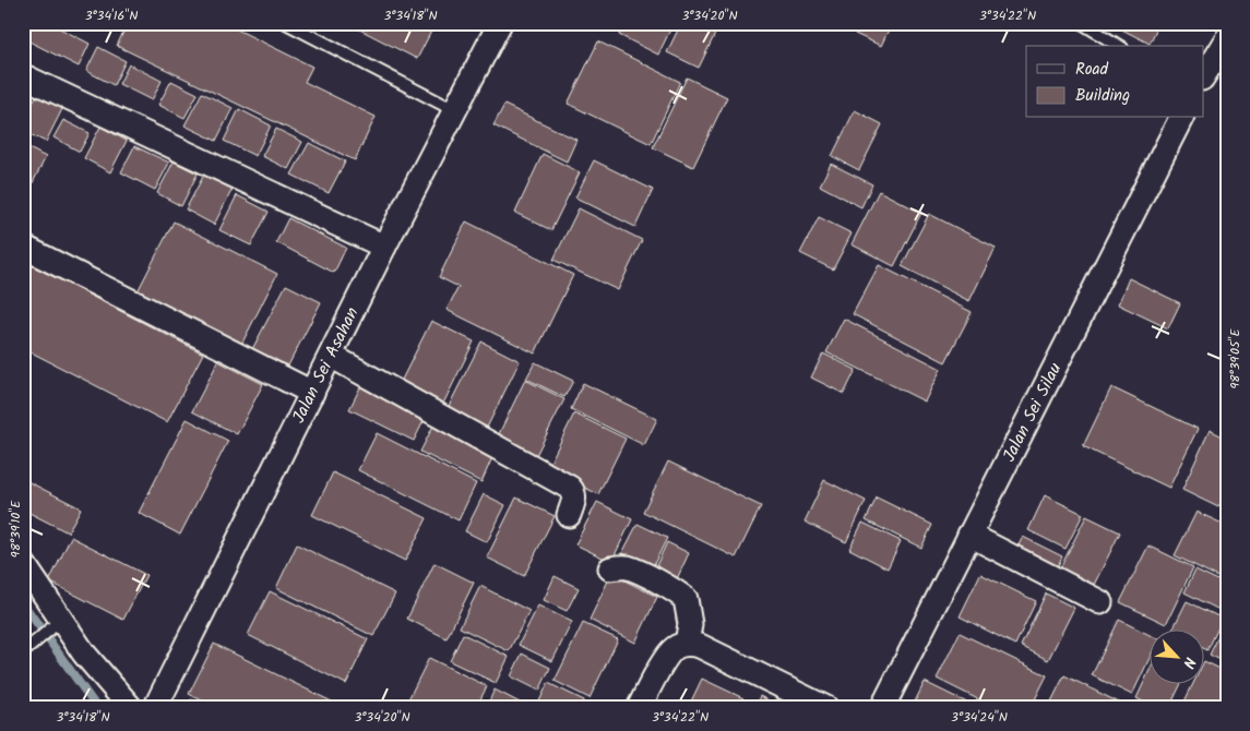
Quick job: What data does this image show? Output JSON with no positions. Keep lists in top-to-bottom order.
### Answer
{
  "streets": {
    "street": ["Jalan Sei Asahan", "Jalan Sei Silau"]
  },
  "legend": ["Road", "Building"],
  "north": "bottom right",
  "coordinates": [
    "3°34'16\"N",
    "3°34'18\"N",
    "3°34'20\"N",
    "3°34'22\"N",
    "98°39'05\"E",
    "98°39'10\"E",
    "3°34'24\"N"
  ]
}
